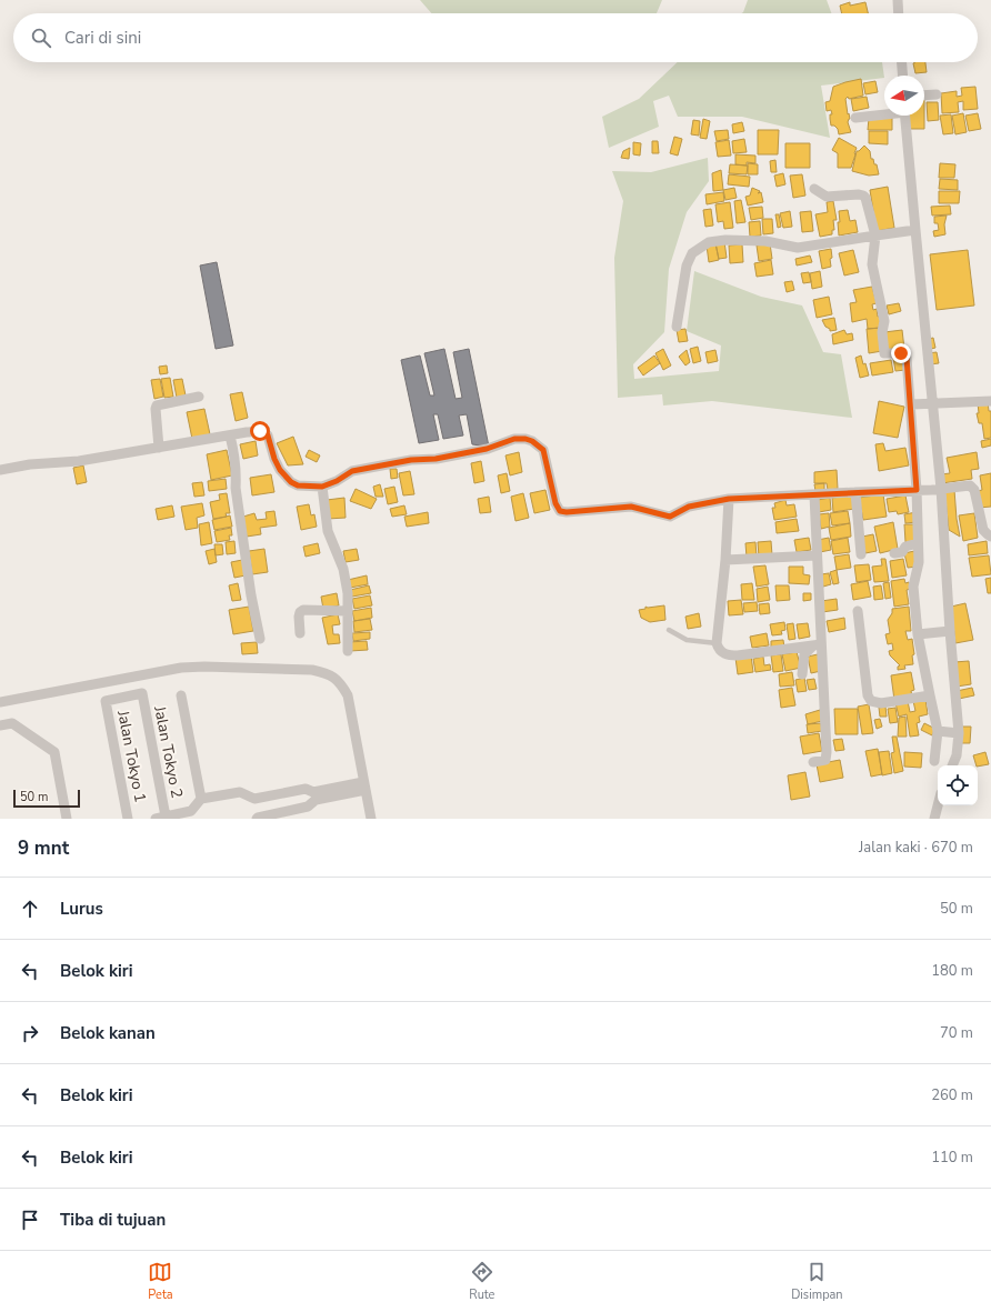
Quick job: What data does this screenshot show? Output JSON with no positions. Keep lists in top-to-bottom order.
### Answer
{
  "streets": {
    "street": ["Jalan Tokyo 2", "Jalan Tokyo 1"]
  },
  "crossings": [
    ["Jalan Tokyo 2", "Jalan Tokyo 1"]
  ],
  "scale_bar": "50 m",
  "north": "left",
  "page": {
    "search": "Cari di sini",
    "scale": "50 m",
    "heading": ["9 mnt", "Jalan kaki · 670 m"],
    "list": [
      ["Lurus", "50 m"],
      ["Belok kiri", "180 m"],
      ["Belok kanan", "70 m"],
      ["Belok kiri", "260 m"],
      ["Belok kiri", "110 m"],
      "Tiba di tujuan"
    ],
    "nav": ["Peta", "Rute", "Disimpan"]
  }
}
